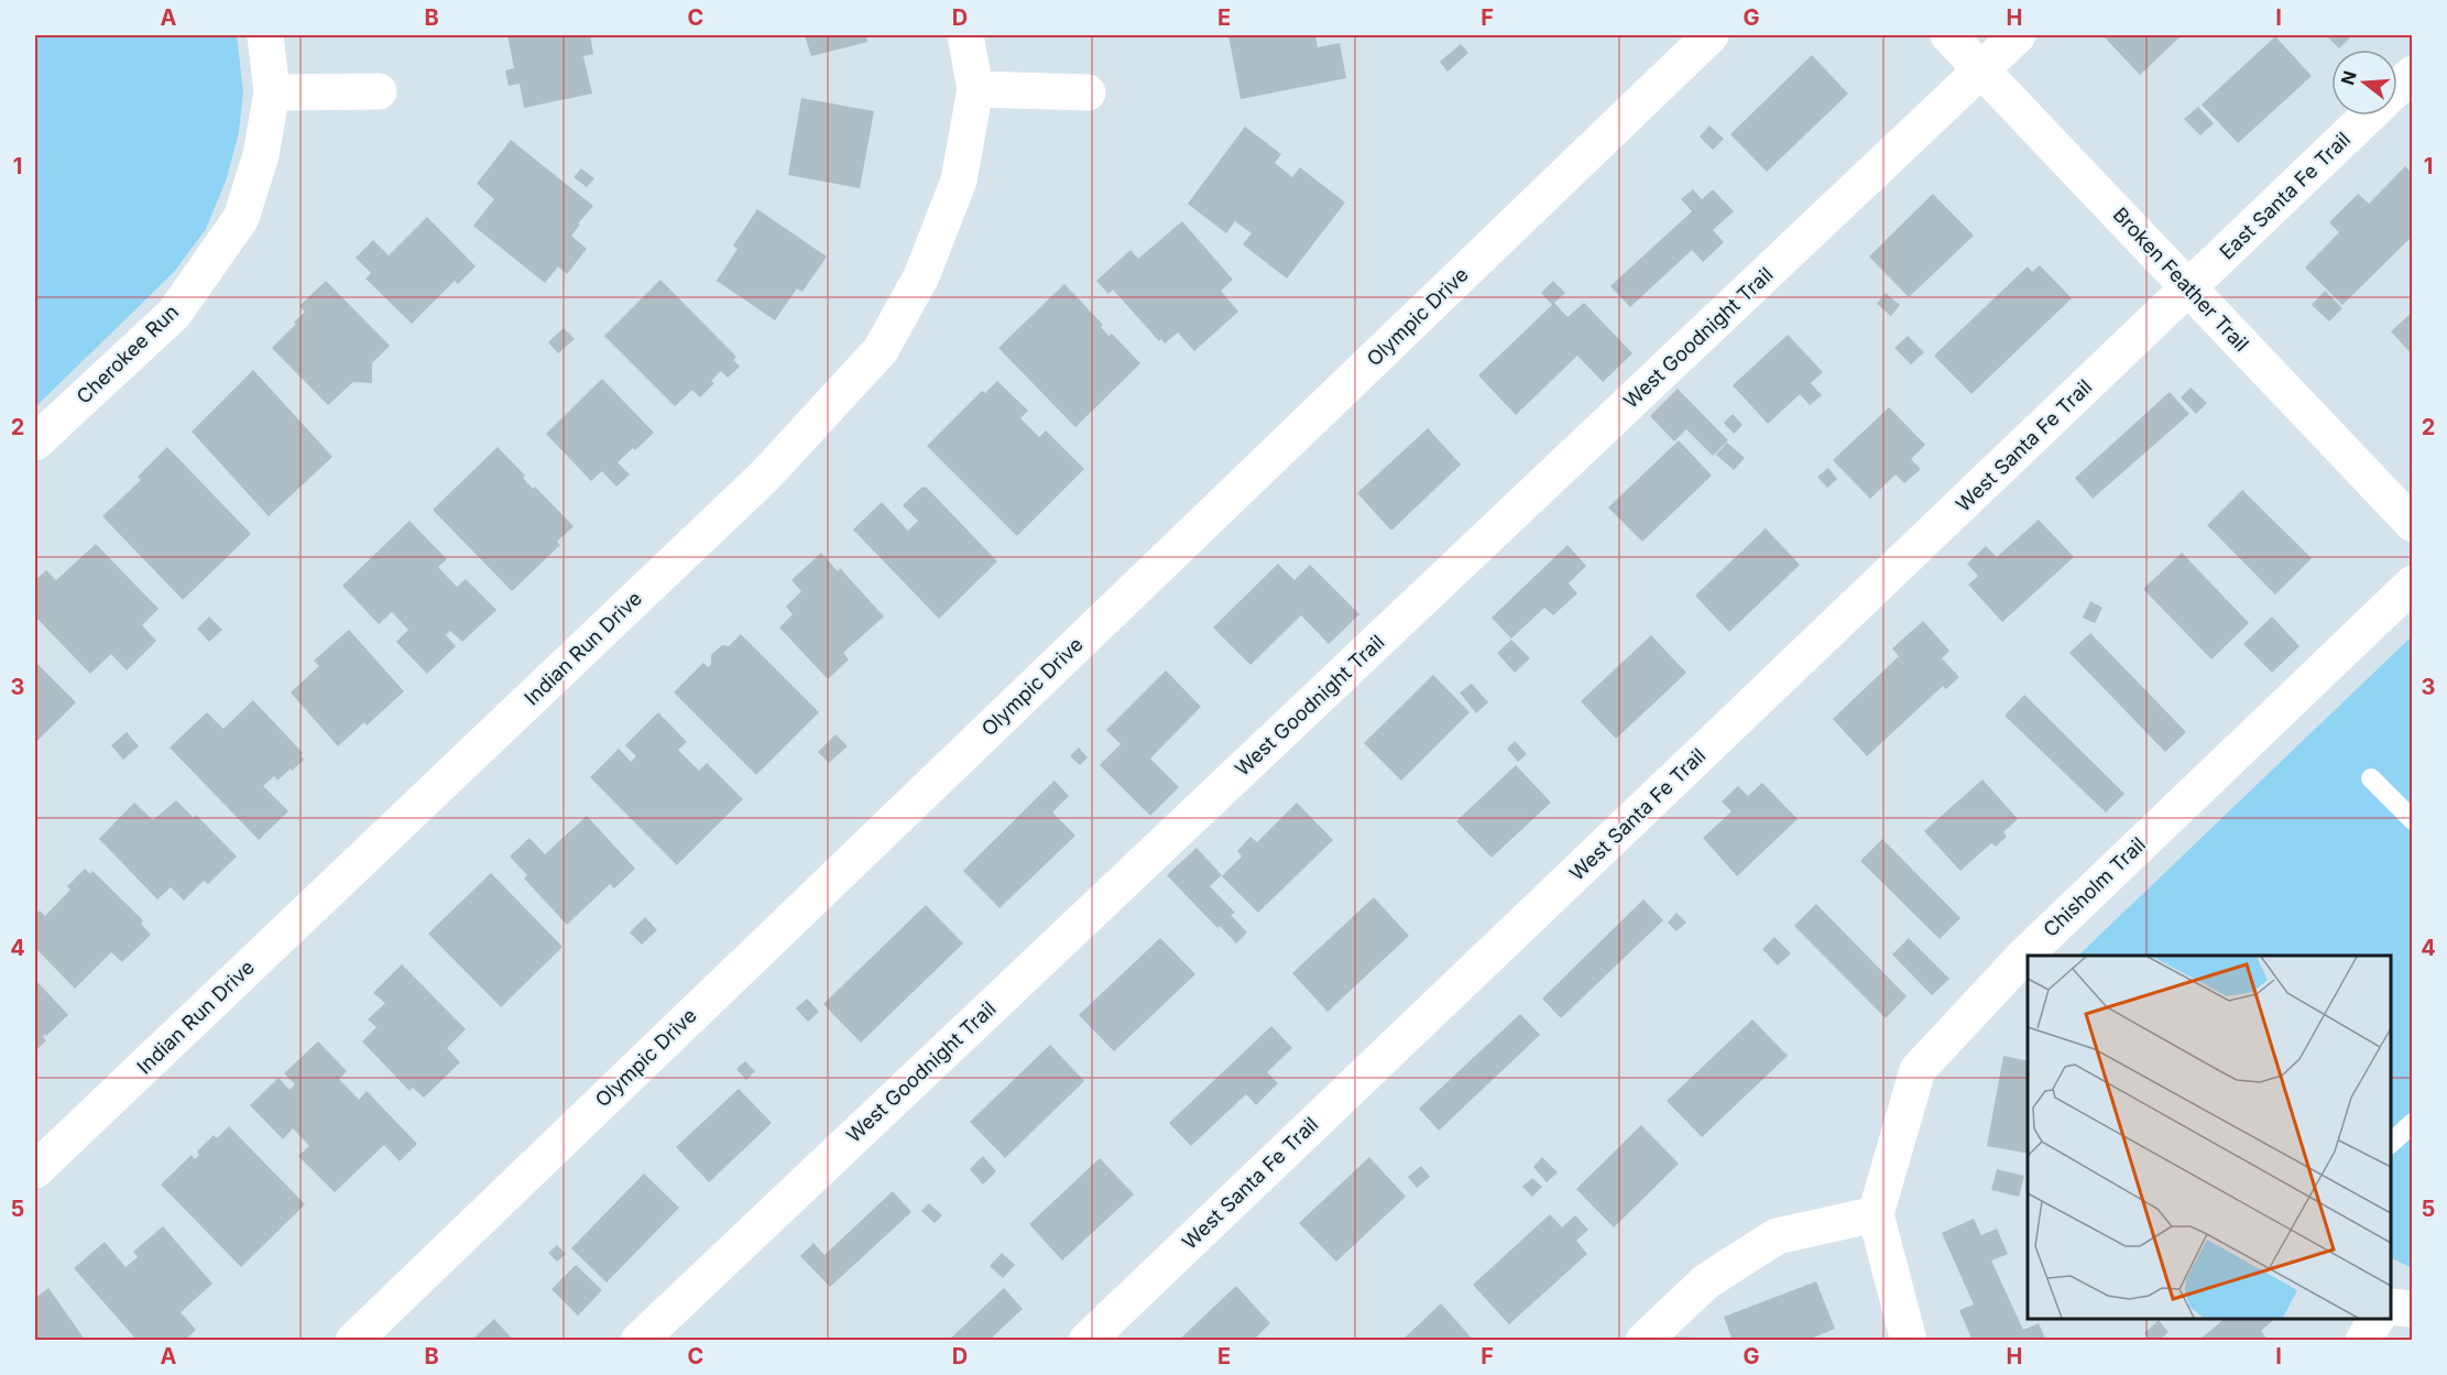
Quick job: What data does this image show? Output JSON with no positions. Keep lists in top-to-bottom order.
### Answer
{
  "streets": {
    "street": [
      "East Santa Fe Trail",
      "Broken Feather Trail",
      "Olympic Drive",
      "West Goodnight Trail",
      "Cherokee Run",
      "West Santa Fe Trail",
      "Indian Run Drive",
      "Chisholm Trail"
    ]
  },
  "crossings": [
    ["East Santa Fe Trail", "Broken Feather Trail"],
    ["East Santa Fe Trail", "West Santa Fe Trail"],
    ["Broken Feather Trail", "West Goodnight Trail"],
    ["Broken Feather Trail", "West Santa Fe Trail"]
  ],
  "north": "left",
  "grid": {
    "columns": [
      "A",
      "B",
      "C",
      "D",
      "E",
      "F",
      "G",
      "H",
      "I"
    ],
    "rows": [
      "1",
      "2",
      "3",
      "4",
      "5"
    ]
  }
}
